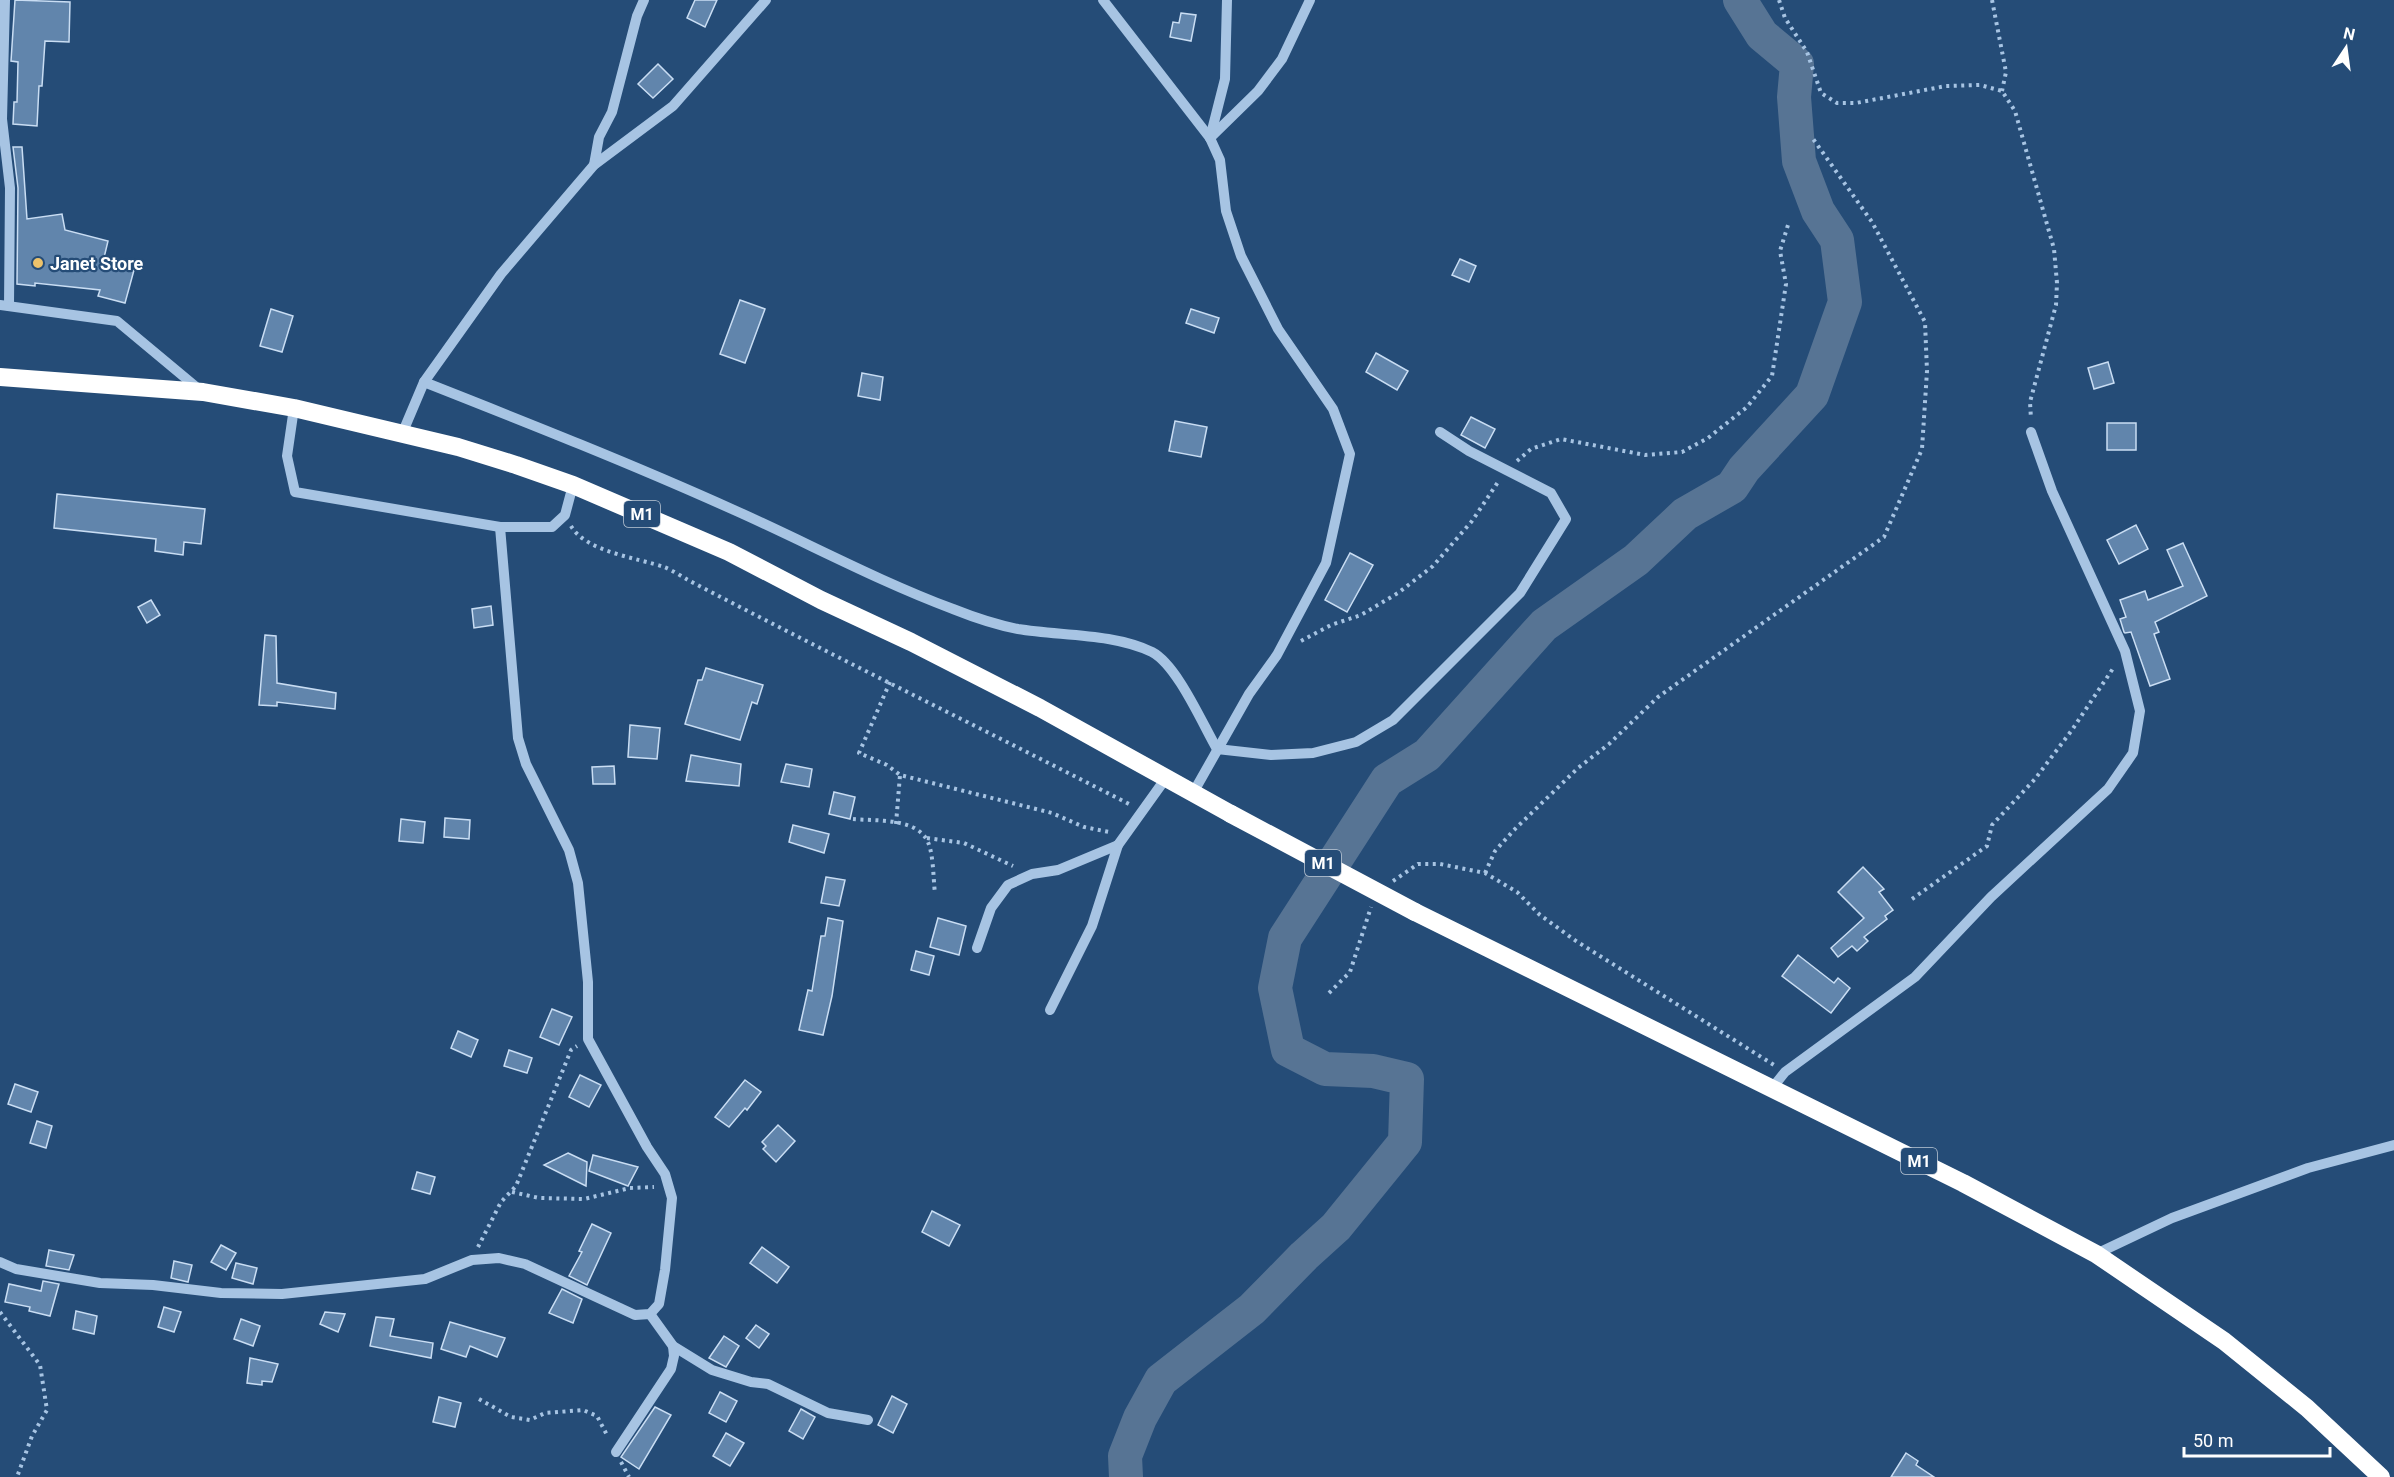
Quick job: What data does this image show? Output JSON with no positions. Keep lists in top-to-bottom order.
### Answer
{
  "streets": {
    "highway": ["M1"]
  },
  "places": ["Janet Store"],
  "scale_bar": "50 m",
  "north": "top"
}
